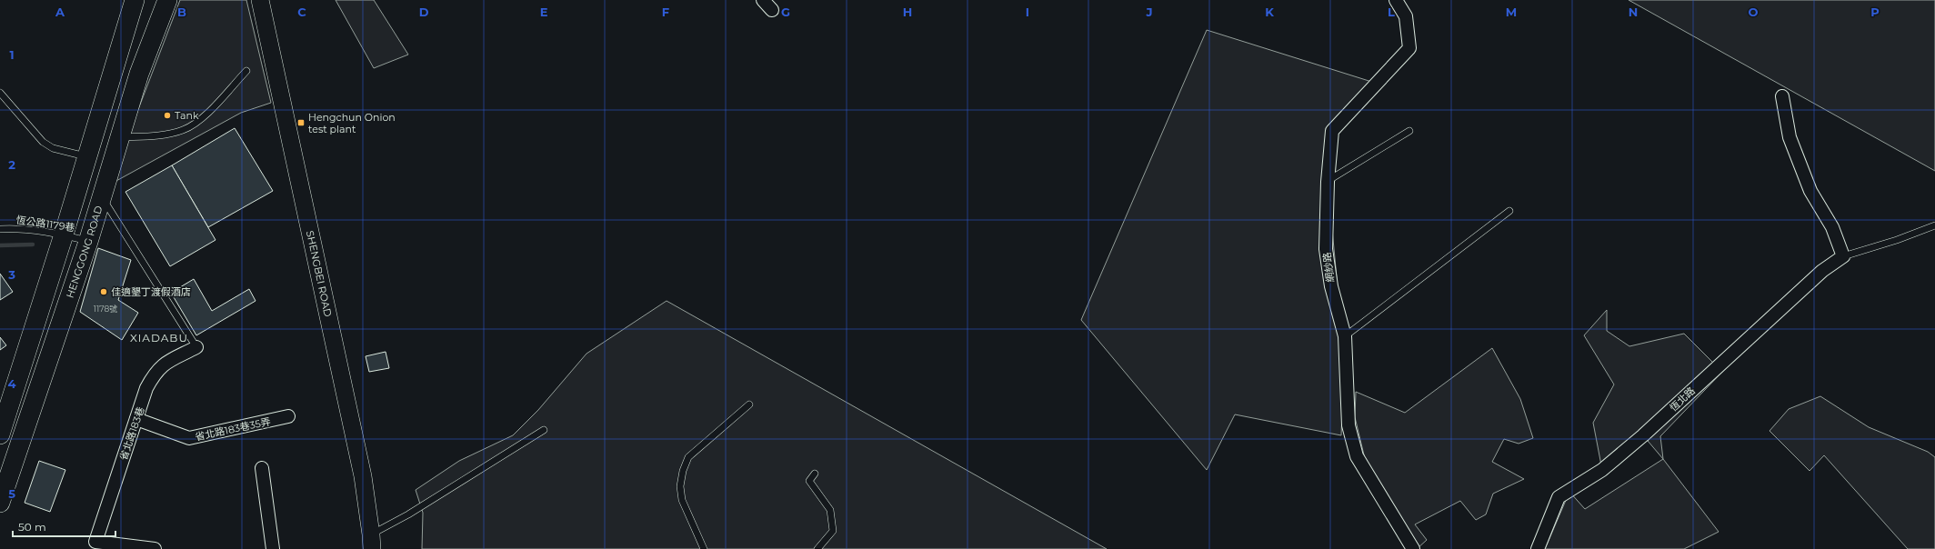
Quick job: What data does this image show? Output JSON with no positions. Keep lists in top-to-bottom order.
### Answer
{
  "streets": {
    "main road": ["HENGGONG ROAD", "SHENGBEI ROAD"],
    "street": [
      "網紗路",
      "恆北路",
      "省北路183巷35弄",
      "省北路183巷"
    ],
    "lane": ["恆公路1179巷"]
  },
  "crossings": [
    ["恆公路1179巷", "HENGGONG ROAD"],
    ["省北路183巷35弄", "省北路183巷"]
  ],
  "districts": ["XIADABU"],
  "places": {
    "other": ["Tank", "佳適墾丁渡假酒店"],
    "transit": ["Hengchun Onion test plant"]
  },
  "house_numbers": ["1178號"],
  "scale_bar": "50 m",
  "grid": {
    "columns": [
      "A",
      "B",
      "C",
      "D",
      "E",
      "F",
      "G",
      "H",
      "I",
      "J",
      "K",
      "L",
      "M",
      "N",
      "O",
      "P"
    ],
    "rows": [
      "1",
      "2",
      "3",
      "4",
      "5"
    ]
  }
}
